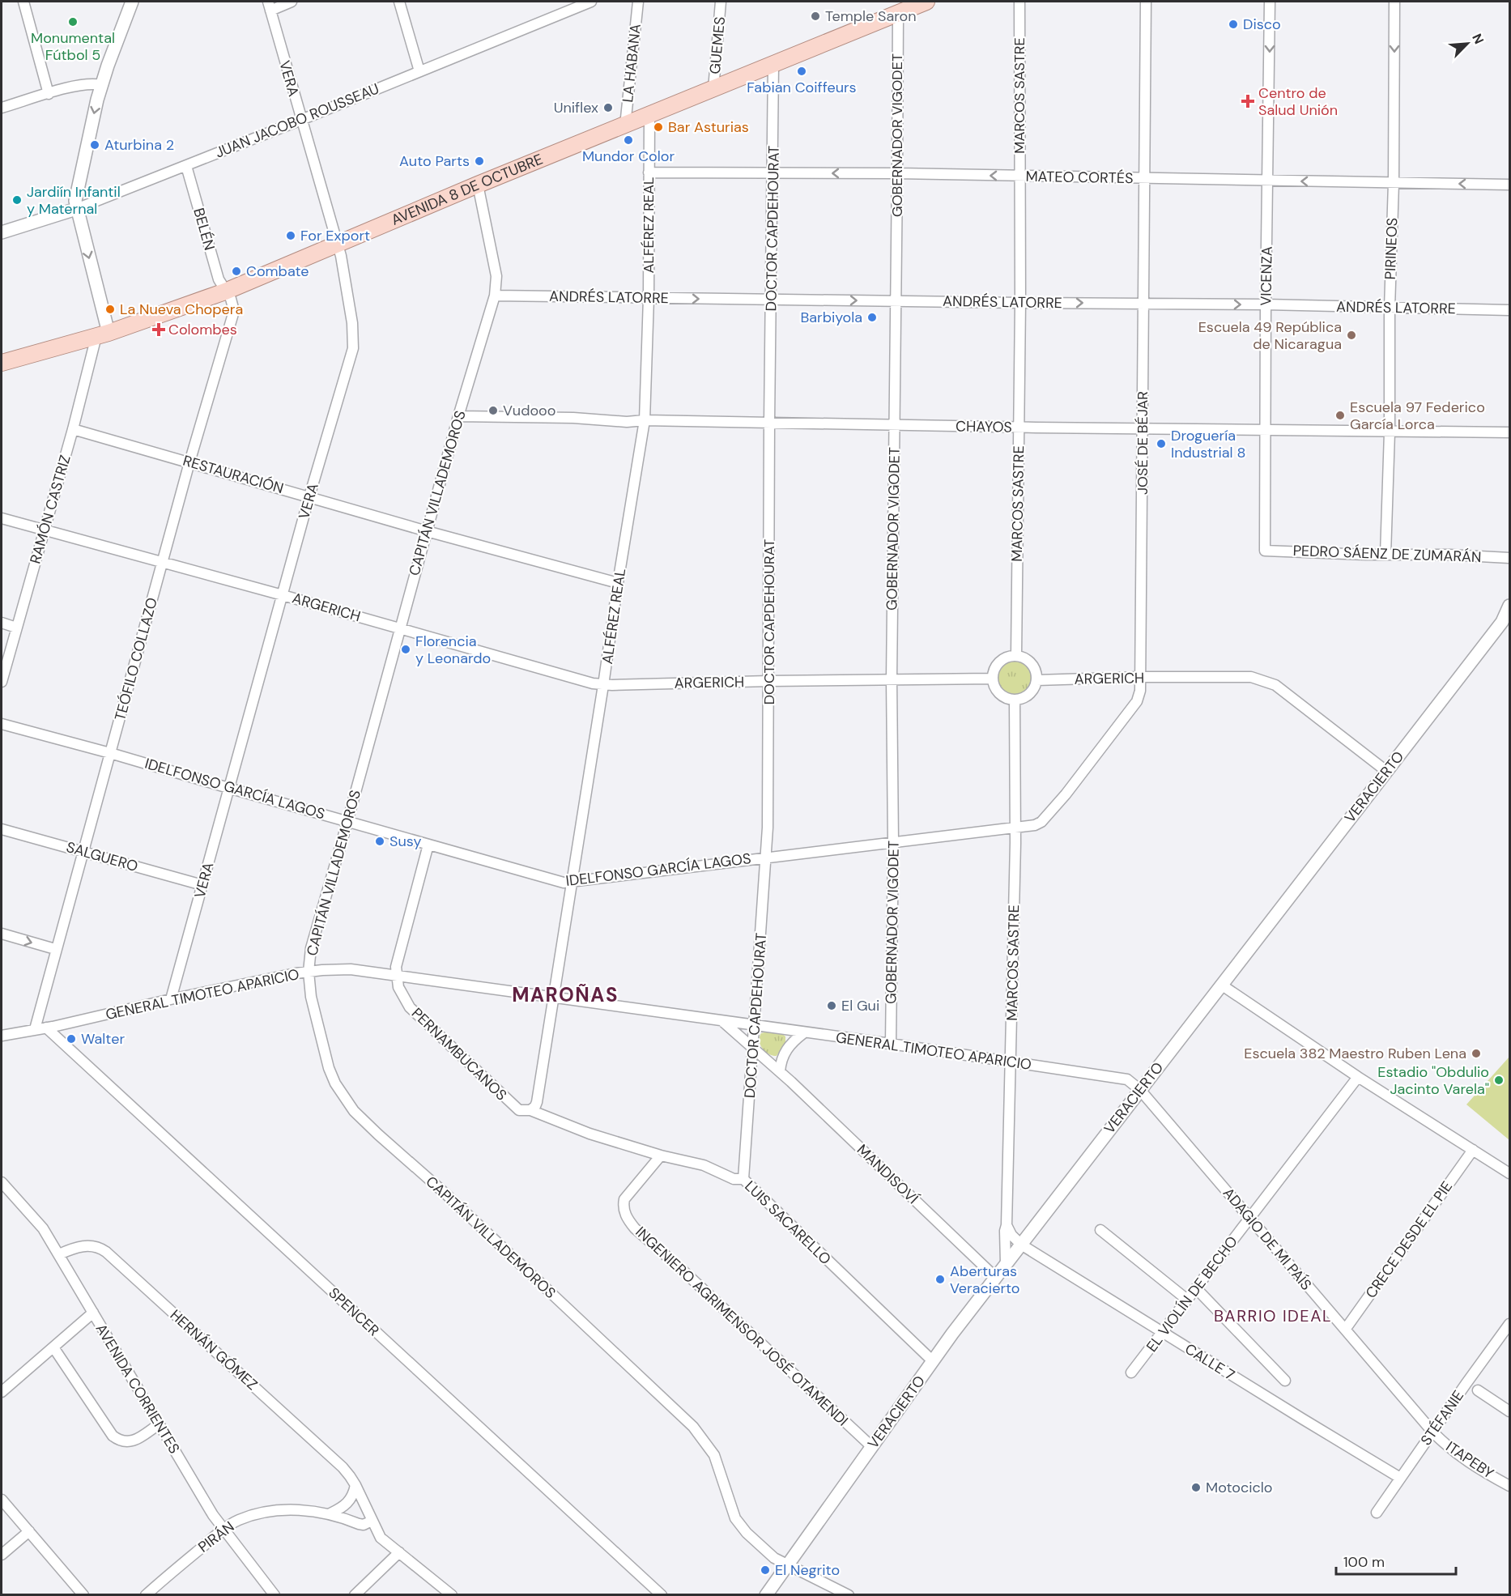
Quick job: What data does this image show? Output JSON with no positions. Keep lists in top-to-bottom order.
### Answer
{
  "streets": {
    "main road": ["AVENIDA 8 DE OCTUBRE"],
    "street": [
      "GUEMES",
      "LA HABANA",
      "VERA",
      "MARCOS SASTRE",
      "JUAN JACOBO ROUSSEAU",
      "GOBERNADOR VIGODET",
      "MATEO CORTÉS",
      "ALFÉREZ REAL",
      "DOCTOR CAPDEHOURAT",
      "BELÉN",
      "PIRINEOS",
      "VICENZA",
      "ANDRÉS LATORRE",
      "CHAYOS",
      "JOSÉ DE BÉJAR",
      "RESTAURACIÓN",
      "CAPITÁN VILLADEMOROS",
      "RAMÓN CASTRIZ",
      "PEDRO SÁENZ DE ZUMARÁN",
      "ARGERICH",
      "TEÓFILO COLLAZO",
      "VERACIERTO",
      "IDELFONSO GARCÍA LAGOS",
      "SALGUERO",
      "GENERAL TIMOTEO APARICIO",
      "PERNAMBUCANOS",
      "MANDISOVÍ",
      "LUIS SACARELLO",
      "ADAGIO DE MI PAÍS",
      "CRECE DESDE EL PIE",
      "EL VIOLÍN DE BECHO",
      "SPENCER",
      "INGENIERO AGRIMENSOR JOSÉ OTAMENDI",
      "HERNÁN GÓMEZ",
      "CALLE 7",
      "AVENIDA CORRIENTES",
      "STÉFANIE",
      "ITAPEBY",
      "PIRÁN"
    ]
  },
  "crossings": [
    ["GUEMES", "AVENIDA 8 DE OCTUBRE"],
    ["LA HABANA", "AVENIDA 8 DE OCTUBRE"],
    ["VERA", "JUAN JACOBO ROUSSEAU"],
    ["VERA", "AVENIDA 8 DE OCTUBRE"],
    ["VERA", "RESTAURACIÓN"],
    ["VERA", "ARGERICH"],
    ["VERA", "IDELFONSO GARCÍA LAGOS"],
    ["VERA", "SALGUERO"],
    ["VERA", "GENERAL TIMOTEO APARICIO"],
    ["MARCOS SASTRE", "MATEO CORTÉS"],
    ["MARCOS SASTRE", "ANDRÉS LATORRE"],
    ["MARCOS SASTRE", "CHAYOS"],
    ["MARCOS SASTRE", "JOSÉ DE BÉJAR"],
    ["MARCOS SASTRE", "ARGERICH"],
    ["MARCOS SASTRE", "VERACIERTO"],
    ["MARCOS SASTRE", "IDELFONSO GARCÍA LAGOS"],
    ["MARCOS SASTRE", "GENERAL TIMOTEO APARICIO"],
    ["JUAN JACOBO ROUSSEAU", "BELÉN"],
    ["GOBERNADOR VIGODET", "MATEO CORTÉS"],
    ["GOBERNADOR VIGODET", "AVENIDA 8 DE OCTUBRE"],
    ["GOBERNADOR VIGODET", "ANDRÉS LATORRE"],
    ["GOBERNADOR VIGODET", "CHAYOS"],
    ["GOBERNADOR VIGODET", "ARGERICH"],
    ["GOBERNADOR VIGODET", "IDELFONSO GARCÍA LAGOS"],
    ["GOBERNADOR VIGODET", "GENERAL TIMOTEO APARICIO"],
    ["MATEO CORTÉS", "ALFÉREZ REAL"],
    ["MATEO CORTÉS", "DOCTOR CAPDEHOURAT"],
    ["MATEO CORTÉS", "PIRINEOS"],
    ["MATEO CORTÉS", "VICENZA"],
    ["MATEO CORTÉS", "JOSÉ DE BÉJAR"],
    ["AVENIDA 8 DE OCTUBRE", "ALFÉREZ REAL"],
    ["AVENIDA 8 DE OCTUBRE", "DOCTOR CAPDEHOURAT"],
    ["AVENIDA 8 DE OCTUBRE", "BELÉN"],
    ["AVENIDA 8 DE OCTUBRE", "CAPITÁN VILLADEMOROS"],
    ["AVENIDA 8 DE OCTUBRE", "RAMÓN CASTRIZ"],
    ["AVENIDA 8 DE OCTUBRE", "TEÓFILO COLLAZO"],
    ["ALFÉREZ REAL", "ANDRÉS LATORRE"],
    ["ALFÉREZ REAL", "CHAYOS"],
    ["ALFÉREZ REAL", "RESTAURACIÓN"],
    ["ALFÉREZ REAL", "ARGERICH"],
    ["ALFÉREZ REAL", "IDELFONSO GARCÍA LAGOS"],
    ["ALFÉREZ REAL", "GENERAL TIMOTEO APARICIO"],
    ["ALFÉREZ REAL", "PERNAMBUCANOS"],
    ["ALFÉREZ REAL", "LUIS SACARELLO"],
    ["DOCTOR CAPDEHOURAT", "ANDRÉS LATORRE"],
    ["DOCTOR CAPDEHOURAT", "CHAYOS"],
    ["DOCTOR CAPDEHOURAT", "ARGERICH"],
    ["DOCTOR CAPDEHOURAT", "IDELFONSO GARCÍA LAGOS"],
    ["DOCTOR CAPDEHOURAT", "GENERAL TIMOTEO APARICIO"],
    ["DOCTOR CAPDEHOURAT", "MANDISOVÍ"],
    ["DOCTOR CAPDEHOURAT", "LUIS SACARELLO"],
    ["BELÉN", "TEÓFILO COLLAZO"],
    ["PIRINEOS", "ANDRÉS LATORRE"],
    ["PIRINEOS", "CHAYOS"],
    ["PIRINEOS", "PEDRO SÁENZ DE ZUMARÁN"],
    ["VICENZA", "ANDRÉS LATORRE"],
    ["VICENZA", "CHAYOS"],
    ["VICENZA", "PEDRO SÁENZ DE ZUMARÁN"],
    ["ANDRÉS LATORRE", "JOSÉ DE BÉJAR"],
    ["ANDRÉS LATORRE", "CAPITÁN VILLADEMOROS"],
    ["CHAYOS", "JOSÉ DE BÉJAR"],
    ["CHAYOS", "CAPITÁN VILLADEMOROS"],
    ["JOSÉ DE BÉJAR", "ARGERICH"],
    ["JOSÉ DE BÉJAR", "IDELFONSO GARCÍA LAGOS"],
    ["RESTAURACIÓN", "CAPITÁN VILLADEMOROS"],
    ["RESTAURACIÓN", "RAMÓN CASTRIZ"],
    ["RESTAURACIÓN", "TEÓFILO COLLAZO"],
    ["CAPITÁN VILLADEMOROS", "ARGERICH"],
    ["CAPITÁN VILLADEMOROS", "VERACIERTO"],
    ["CAPITÁN VILLADEMOROS", "IDELFONSO GARCÍA LAGOS"],
    ["CAPITÁN VILLADEMOROS", "GENERAL TIMOTEO APARICIO"],
    ["RAMÓN CASTRIZ", "ARGERICH"],
    ["ARGERICH", "TEÓFILO COLLAZO"],
    ["ARGERICH", "VERACIERTO"],
    ["TEÓFILO COLLAZO", "IDELFONSO GARCÍA LAGOS"],
    ["TEÓFILO COLLAZO", "SALGUERO"],
    ["TEÓFILO COLLAZO", "GENERAL TIMOTEO APARICIO"],
    ["VERACIERTO", "GENERAL TIMOTEO APARICIO"],
    ["VERACIERTO", "MANDISOVÍ"],
    ["VERACIERTO", "LUIS SACARELLO"],
    ["VERACIERTO", "ADAGIO DE MI PAÍS"],
    ["VERACIERTO", "INGENIERO AGRIMENSOR JOSÉ OTAMENDI"],
    ["VERACIERTO", "CALLE 7"],
    ["IDELFONSO GARCÍA LAGOS", "PERNAMBUCANOS"],
    ["GENERAL TIMOTEO APARICIO", "PERNAMBUCANOS"],
    ["GENERAL TIMOTEO APARICIO", "ADAGIO DE MI PAÍS"],
    ["GENERAL TIMOTEO APARICIO", "SPENCER"],
    ["PERNAMBUCANOS", "LUIS SACARELLO"],
    ["LUIS SACARELLO", "INGENIERO AGRIMENSOR JOSÉ OTAMENDI"],
    ["ADAGIO DE MI PAÍS", "CRECE DESDE EL PIE"],
    ["ADAGIO DE MI PAÍS", "EL VIOLÍN DE BECHO"],
    ["ADAGIO DE MI PAÍS", "STÉFANIE"],
    ["ADAGIO DE MI PAÍS", "ITAPEBY"],
    ["EL VIOLÍN DE BECHO", "CALLE 7"],
    ["HERNÁN GÓMEZ", "AVENIDA CORRIENTES"],
    ["HERNÁN GÓMEZ", "PIRÁN"],
    ["CALLE 7", "STÉFANIE"],
    ["AVENIDA CORRIENTES", "PIRÁN"],
    ["STÉFANIE", "ITAPEBY"]
  ],
  "one_way": ["MATEO CORTÉS", "ANDRÉS LATORRE"],
  "districts": ["MAROÑAS", "BARRIO IDEAL"],
  "places": {
    "other": [
      "Temple Saron",
      "Monumental Fútbol 5",
      "Disco",
      "Fabian Coiffeurs",
      "Uniflex",
      "Bar Asturias",
      "Mundor Color",
      "Aturbina 2",
      "Auto Parts",
      "Jardiín Infantil y Maternal",
      "For Export",
      "Combate",
      "La Nueva Chopera",
      "Barbiyola",
      "Escuela 49 República de Nicaragua",
      "Vudooo",
      "Escuela 97 Federico García Lorca",
      "Droguería Industrial 8",
      "Florencia y Leonardo",
      "Susy",
      "El Gui",
      "Walter",
      "Escuela 382 Maestro Ruben Lena",
      "Estadio \"Obdulio Jacinto Varela\"",
      "Aberturas Veracierto",
      "Motociclo",
      "El Negrito"
    ],
    "health": ["Centro de Salud Unión", "Colombes"]
  },
  "scale_bar": "100 m",
  "north": "top right"
}
